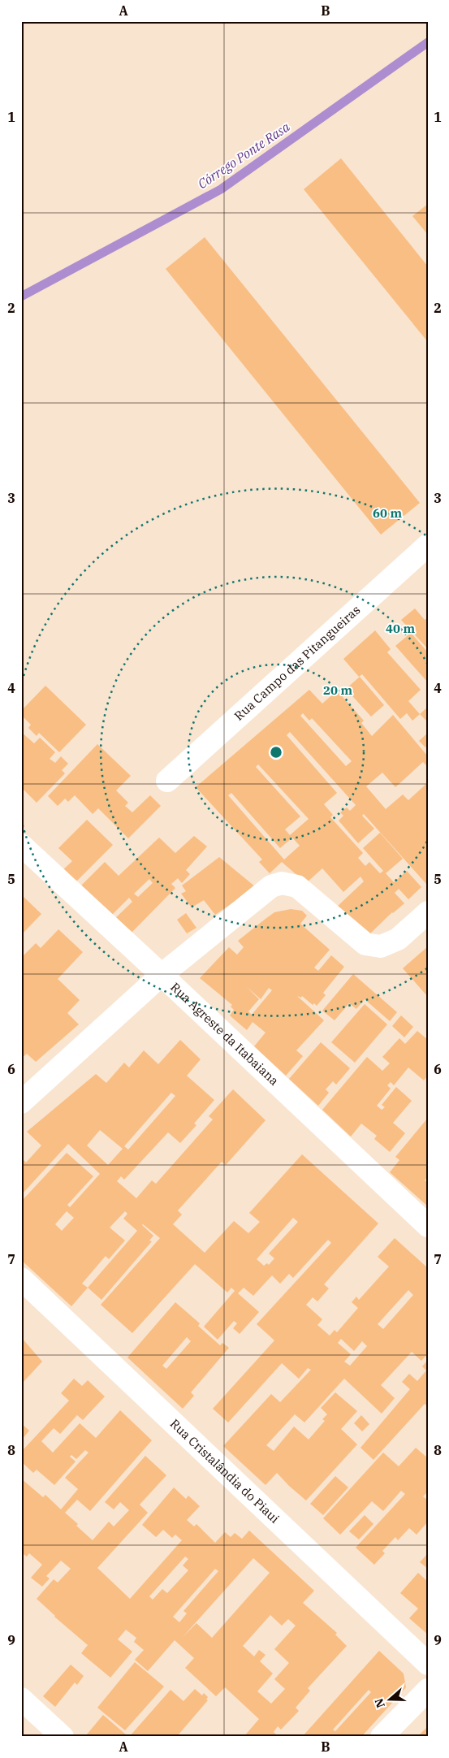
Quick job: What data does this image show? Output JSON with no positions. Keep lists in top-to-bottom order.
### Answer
{
  "streets": {
    "street": ["Rua Campo das Pitangueiras", "Rua Agreste da Itabaiana", "Rua Cristalândia do Piaui"]
  },
  "water": ["Córrego Ponte Rasa"],
  "north": "left",
  "grid": {
    "columns": ["A", "B"],
    "rows": [
      "1",
      "2",
      "3",
      "4",
      "5",
      "6",
      "7",
      "8",
      "9"
    ]
  },
  "rings": ["60 m", "40 m", "20 m"]
}
